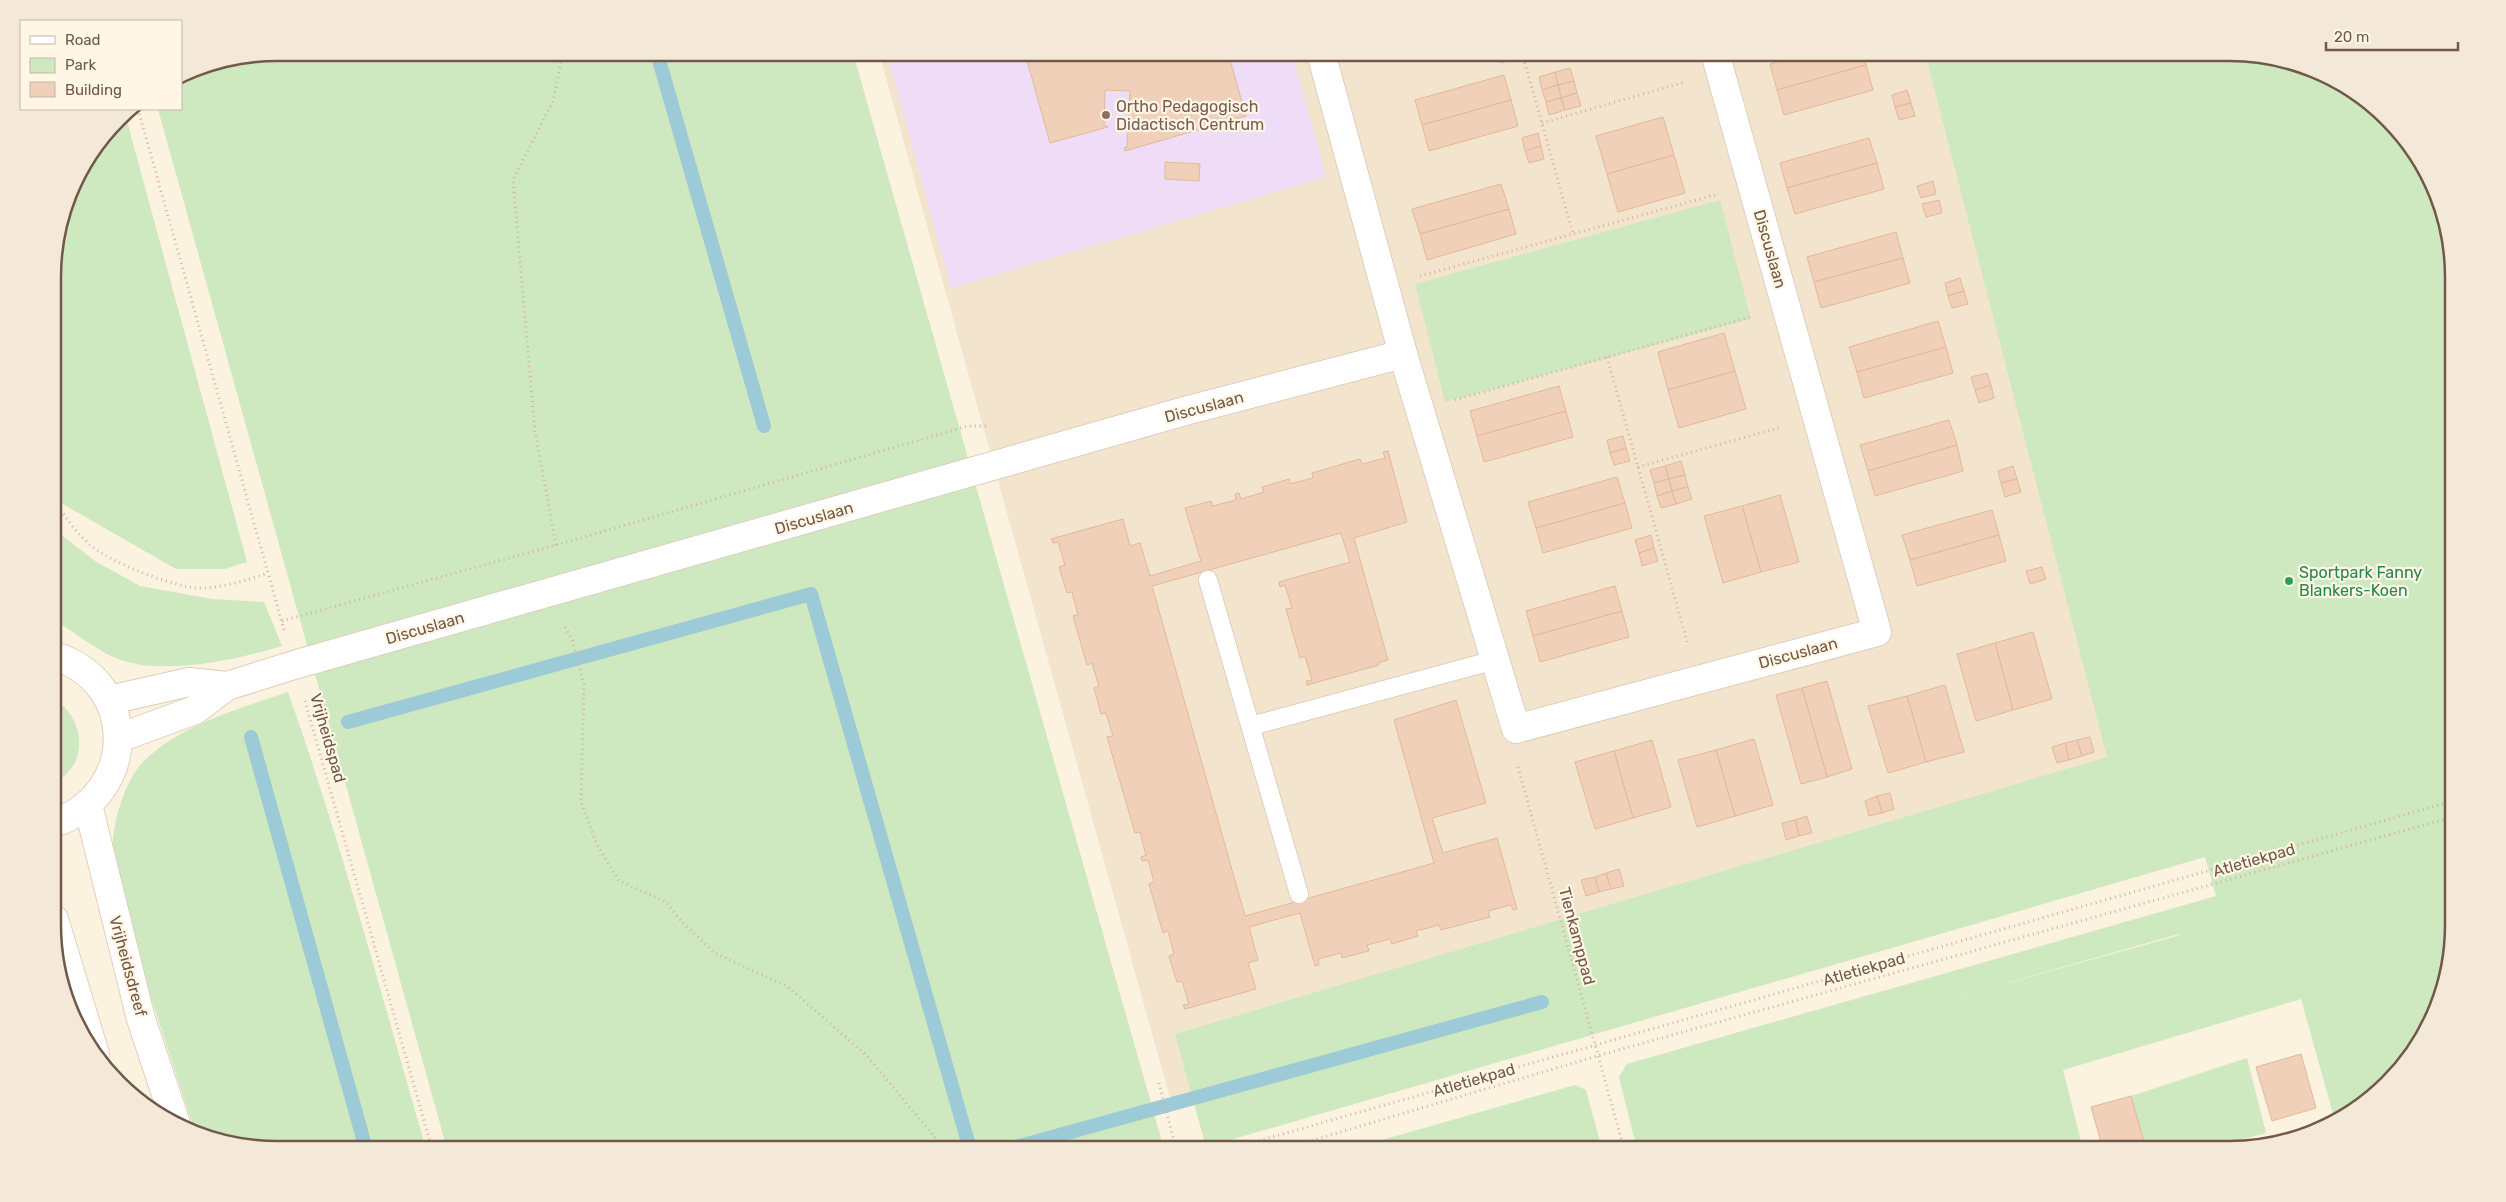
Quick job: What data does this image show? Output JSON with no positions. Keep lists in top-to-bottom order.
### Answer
{
  "streets": {
    "street": ["Discuslaan", "Vrijheidsdreef"],
    "path": ["Vrijheidspad", "Atletiekpad", "Tienkamppad"]
  },
  "crossings": [
    ["Discuslaan", "Vrijheidspad"],
    ["Discuslaan", "Tienkamppad"],
    ["Atletiekpad", "Tienkamppad"]
  ],
  "places": ["Ortho Pedagogisch Didactisch Centrum", "Sportpark Fanny Blankers-Koen"],
  "legend": ["Road", "Park", "Building"],
  "scale_bar": "20 m"
}
